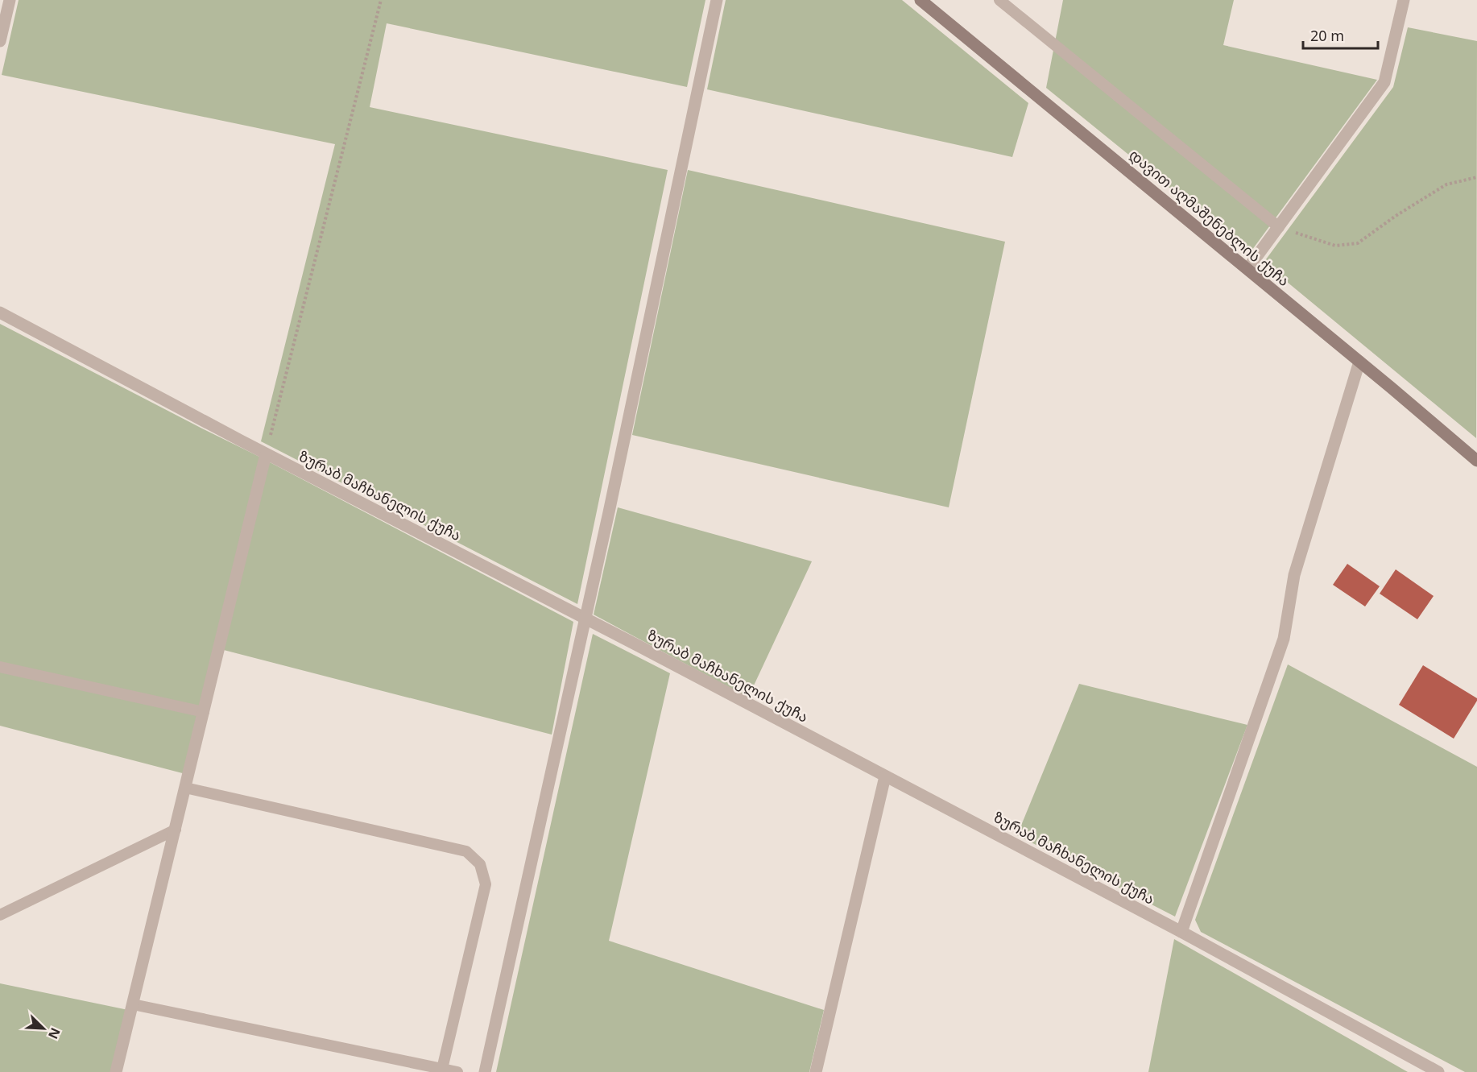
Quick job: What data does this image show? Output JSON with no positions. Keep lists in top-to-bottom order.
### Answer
{
  "streets": {
    "street": ["დავით აღმაშენებლის ქუჩა", "ზურაბ მაჩხანელის ქუჩა"]
  },
  "scale_bar": "20 m",
  "north": "bottom right"
}
